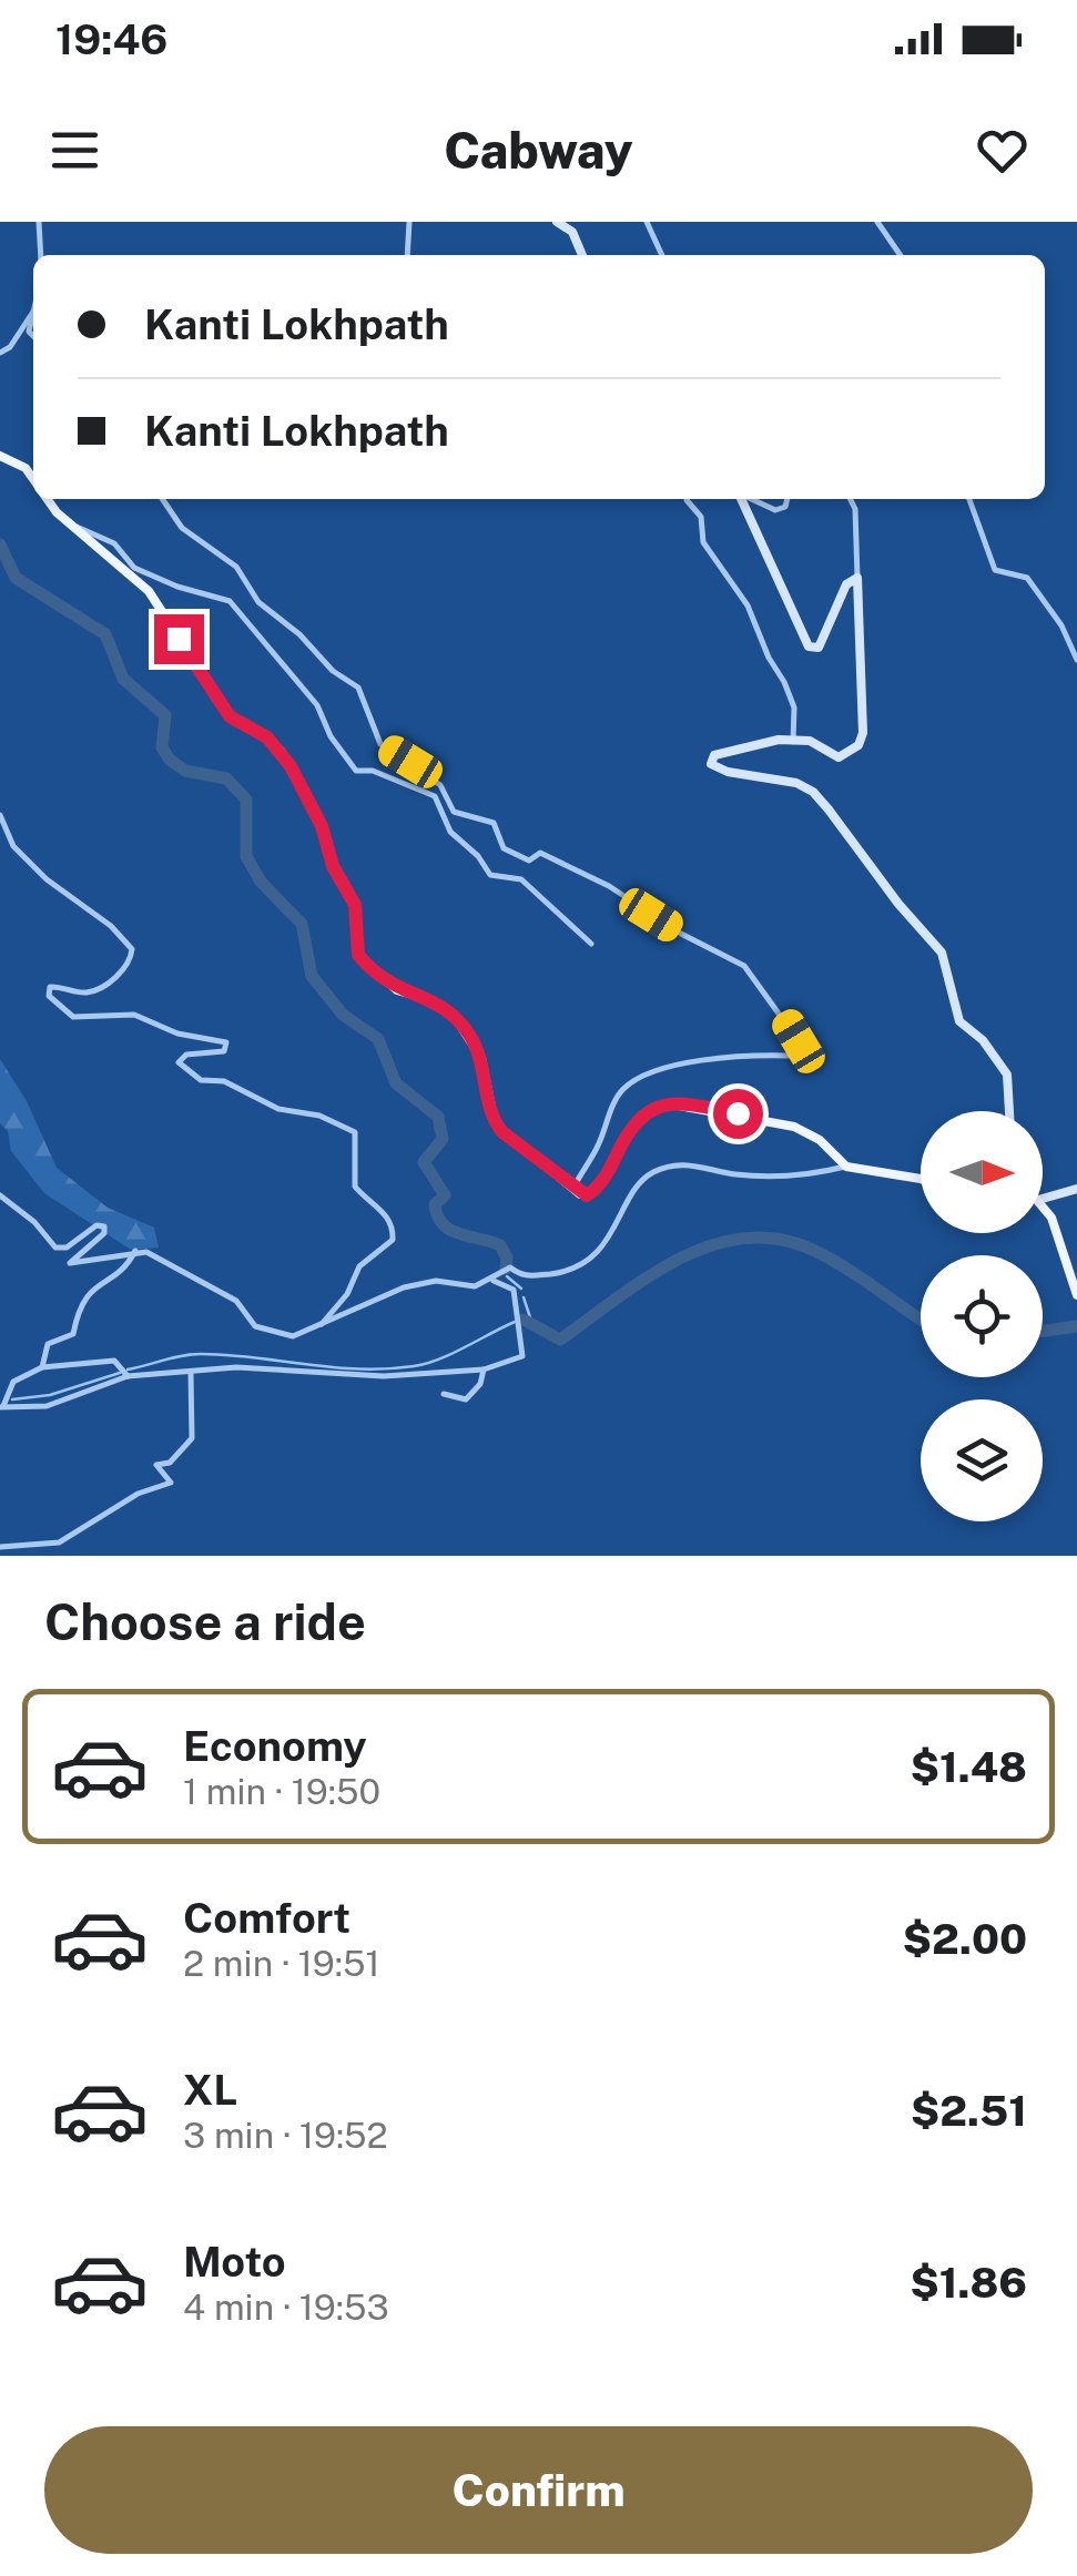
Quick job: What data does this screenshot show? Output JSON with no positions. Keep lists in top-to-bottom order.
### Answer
{
  "north": "right",
  "page": {
    "status": "19:46",
    "header": "Cabway",
    "banner": ["Kanti Lokhpath", "Kanti Lokhpath"],
    "heading": "Choose a ride",
    "list": [
      {
        "name": "Economy",
        "note": "1 min · 19:50",
        "value": "$1.48"
      },
      {
        "name": "Comfort",
        "note": "2 min · 19:51",
        "value": "$2.00"
      },
      {
        "name": "XL",
        "note": "3 min · 19:52",
        "value": "$2.51"
      },
      {
        "name": "Moto",
        "note": "4 min · 19:53",
        "value": "$1.86"
      }
    ],
    "buttons": "Confirm"
  }
}
